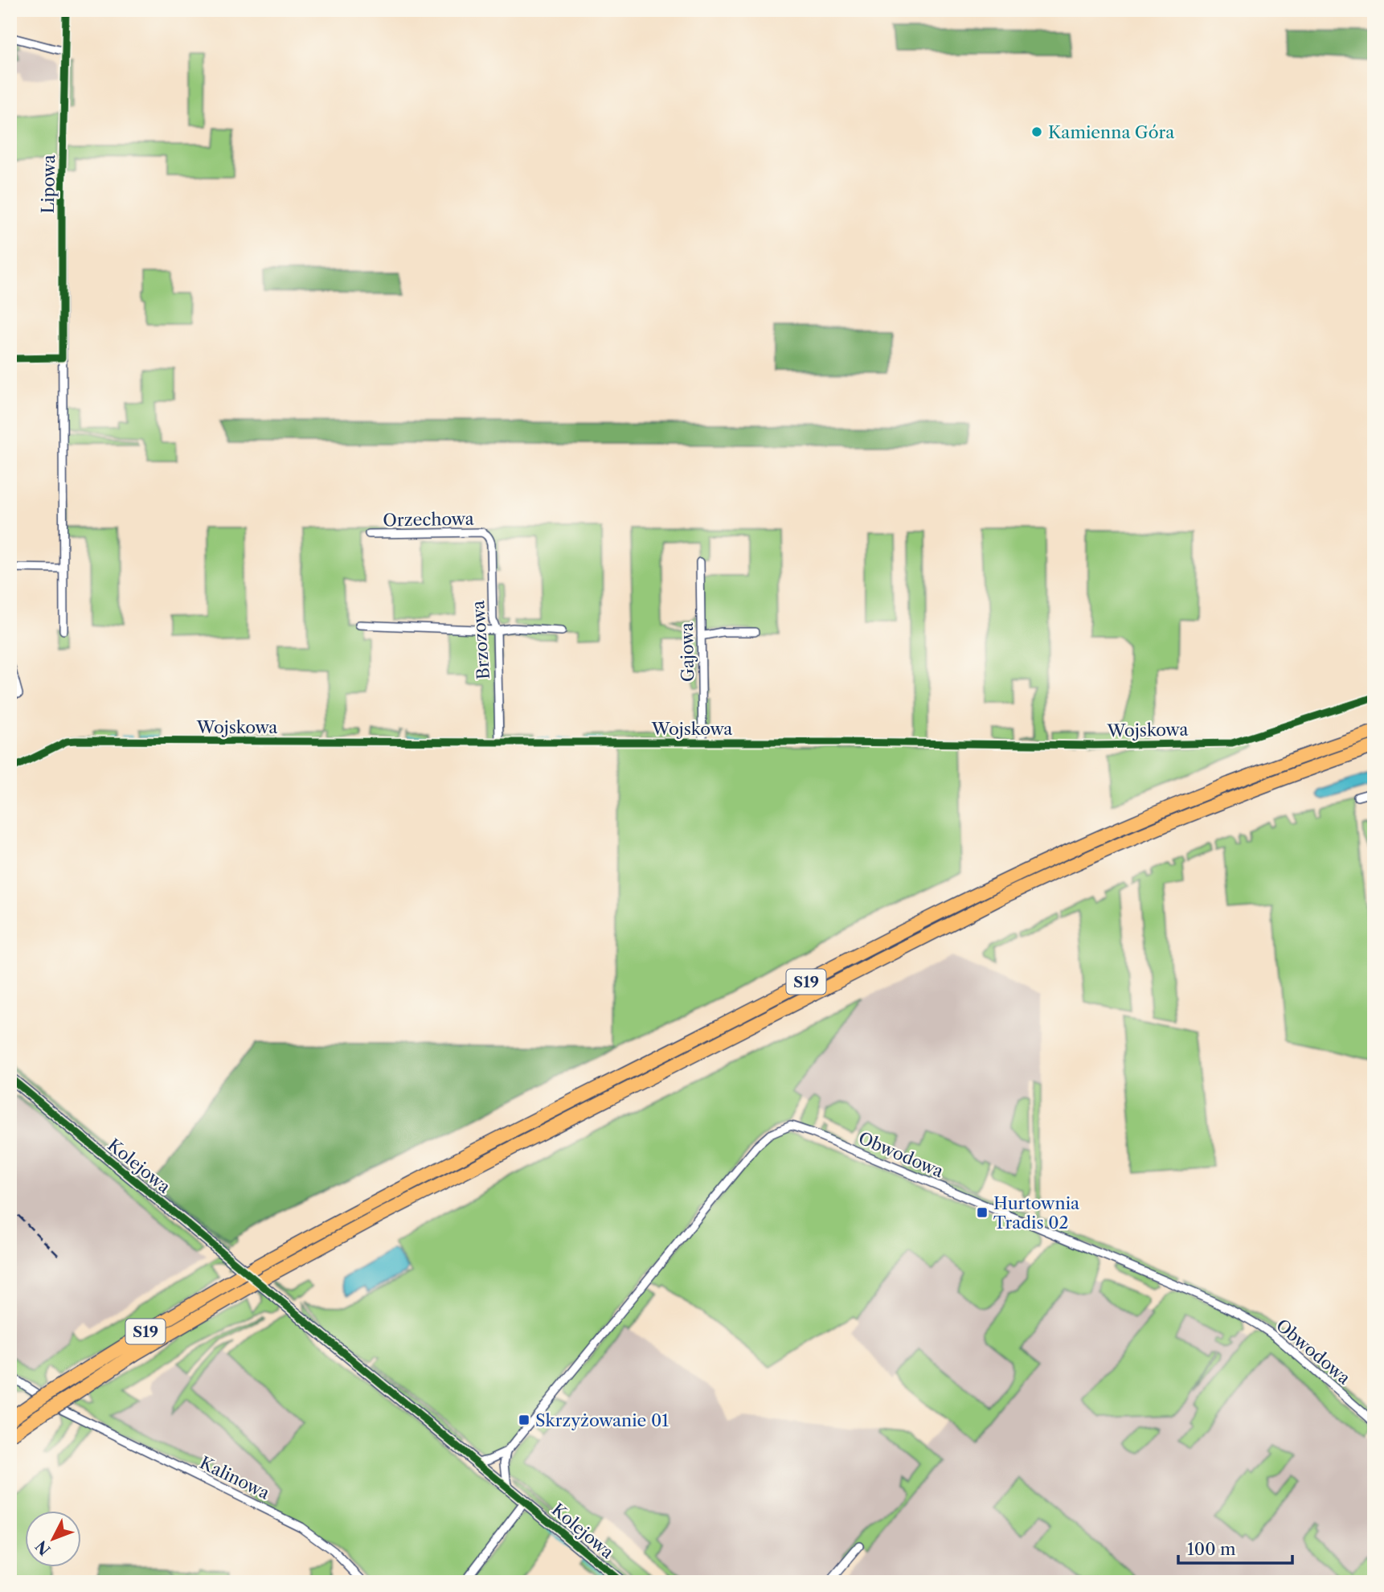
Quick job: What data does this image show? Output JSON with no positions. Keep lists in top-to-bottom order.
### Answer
{
  "streets": {
    "highway": ["S19"],
    "street": [
      "Lipowa",
      "Orzechowa",
      "Brzozowa",
      "Gajowa",
      "Wojskowa",
      "Obwodowa",
      "Kolejowa",
      "Kalinowa"
    ]
  },
  "crossings": [
    ["Orzechowa", "Brzozowa"],
    ["Brzozowa", "Wojskowa"],
    ["Gajowa", "Wojskowa"],
    ["S19", "Kolejowa"]
  ],
  "places": {
    "other": ["Kamienna Góra"],
    "transit": ["Hurtownia Tradis 02", "Skrzyżowanie 01"]
  },
  "scale_bar": "100 m",
  "north": "bottom left"
}
